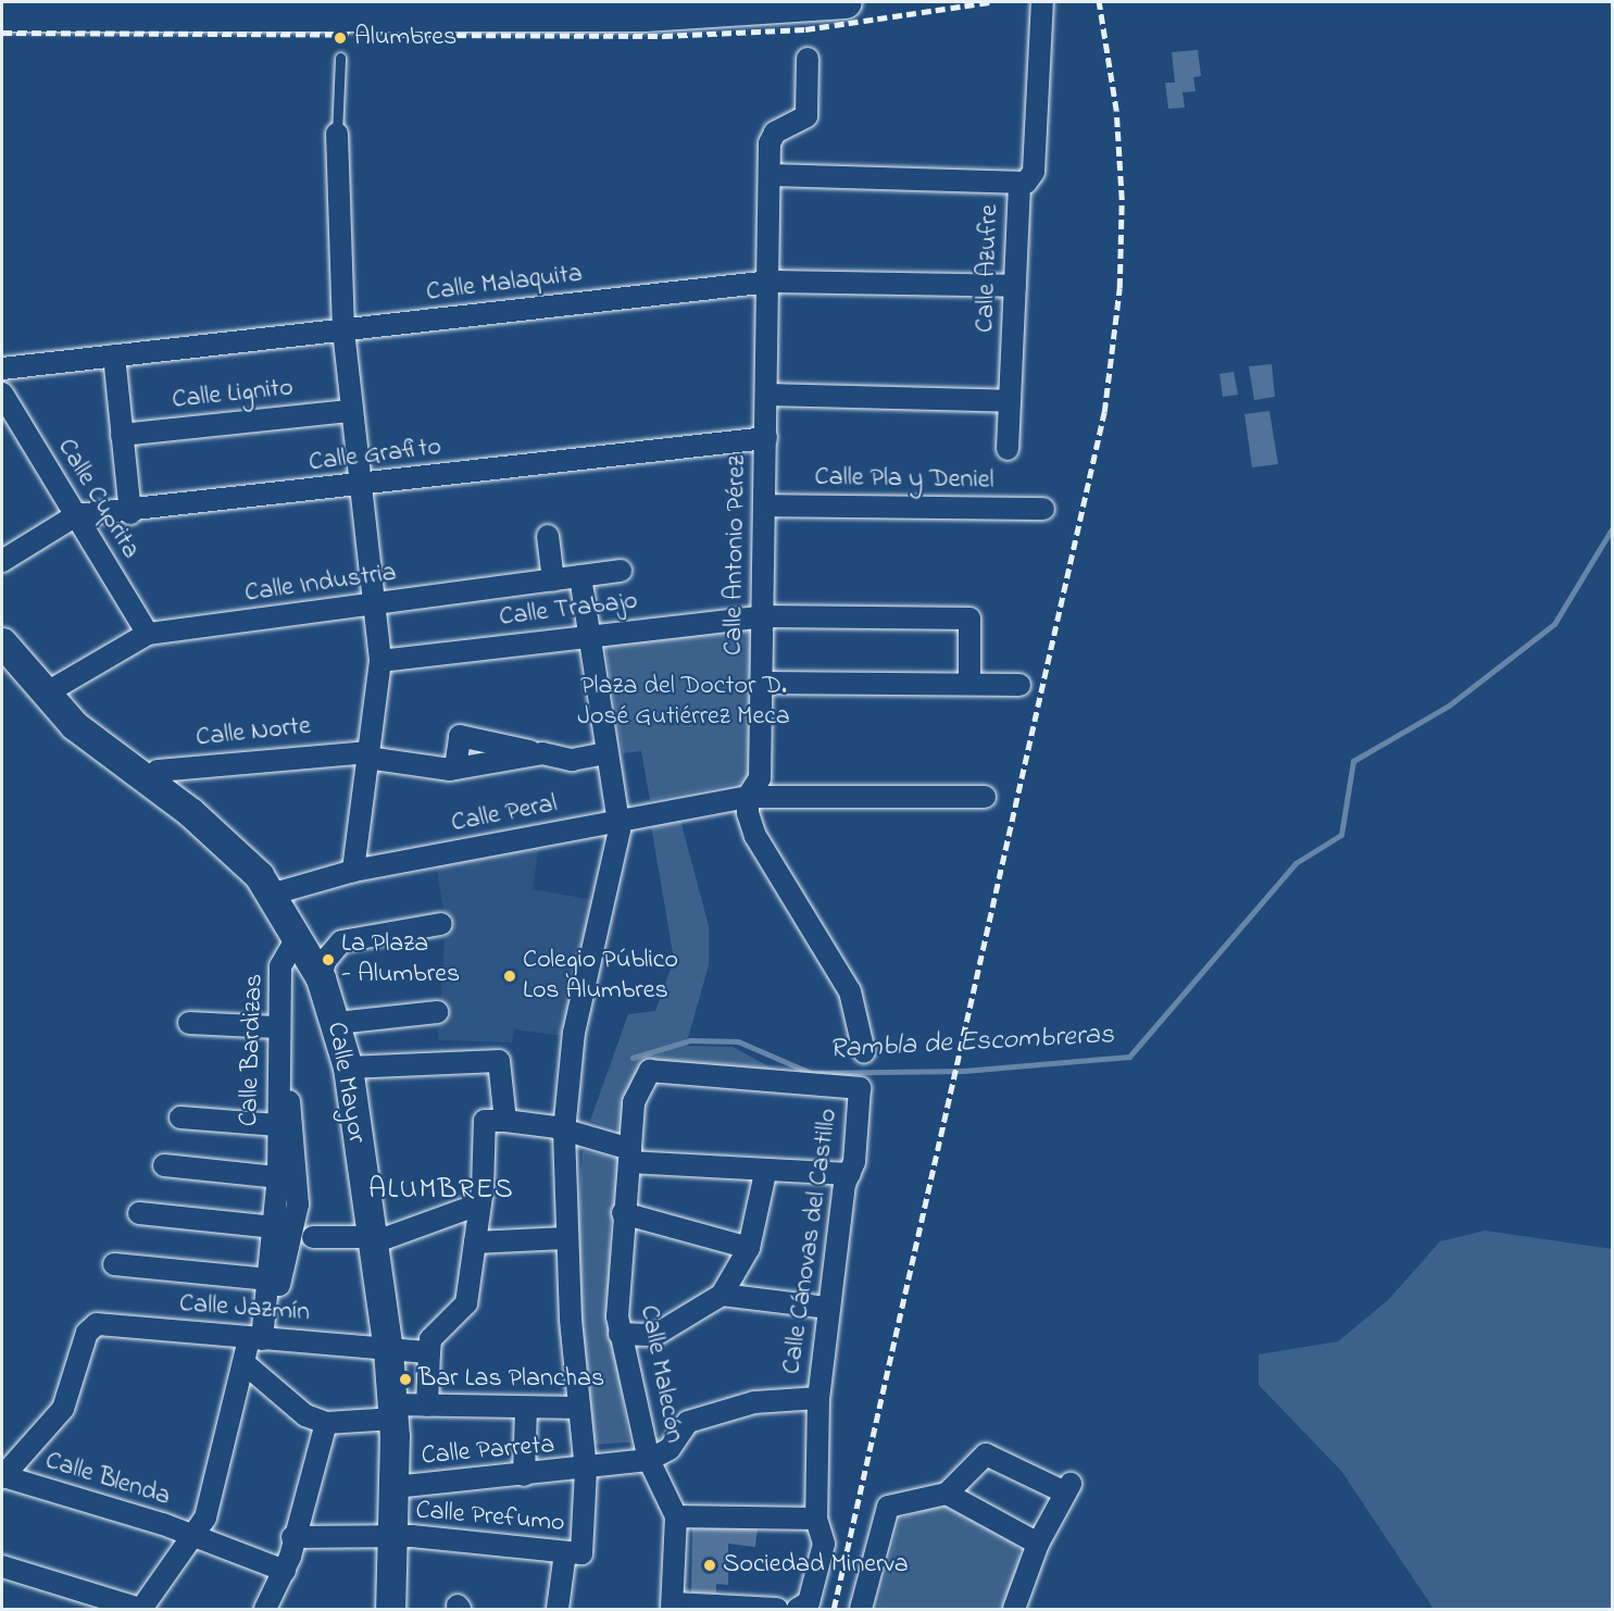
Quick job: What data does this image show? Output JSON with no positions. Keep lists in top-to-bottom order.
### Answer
{
  "streets": {
    "street": [
      "Calle Azufre",
      "Calle Malaquita",
      "Calle Lignito",
      "Calle Grafito",
      "Calle Pla y Deniel",
      "Calle Cuprita",
      "Calle Antonio Pérez",
      "Calle Industria",
      "Calle Trabajo",
      "Calle Norte",
      "Calle Peral",
      "Calle Bardizas",
      "Calle Mayor",
      "Calle Cánovas del Castillo",
      "Calle Jazmín",
      "Calle Malecón",
      "Calle Parreta",
      "Calle Blenda",
      "Calle Prefumo"
    ]
  },
  "crossings": [
    ["Calle Azufre", "Calle Malaquita"],
    ["Calle Azufre", "Calle Antonio Pérez"],
    ["Calle Malaquita", "Calle Antonio Pérez"],
    ["Calle Grafito", "Calle Cuprita"],
    ["Calle Grafito", "Calle Antonio Pérez"],
    ["Calle Pla y Deniel", "Calle Antonio Pérez"],
    ["Calle Cuprita", "Calle Industria"],
    ["Calle Antonio Pérez", "Calle Trabajo"],
    ["Calle Antonio Pérez", "Calle Peral"],
    ["Calle Industria", "Calle Mayor"],
    ["Calle Norte", "Calle Mayor"],
    ["Calle Peral", "Calle Mayor"],
    ["Calle Bardizas", "Calle Mayor"],
    ["Calle Bardizas", "Calle Jazmín"],
    ["Calle Bardizas", "Calle Blenda"],
    ["Calle Mayor", "Calle Jazmín"],
    ["Calle Mayor", "Calle Parreta"],
    ["Calle Mayor", "Calle Prefumo"],
    ["Calle Cánovas del Castillo", "Calle Malecón"],
    ["Calle Jazmín", "Calle Blenda"],
    ["Calle Malecón", "Calle Parreta"]
  ],
  "districts": ["ALUMBRES"],
  "water": ["Rambla de Escombreras"],
  "parks": ["Plaza del Doctor D. José Gutiérrez Meca"],
  "places": [
    "Alumbres",
    "La Plaza - Alumbres",
    "Colegio Público Los Alumbres",
    "Bar Las Planchas",
    "Sociedad Minerva"
  ]
}
